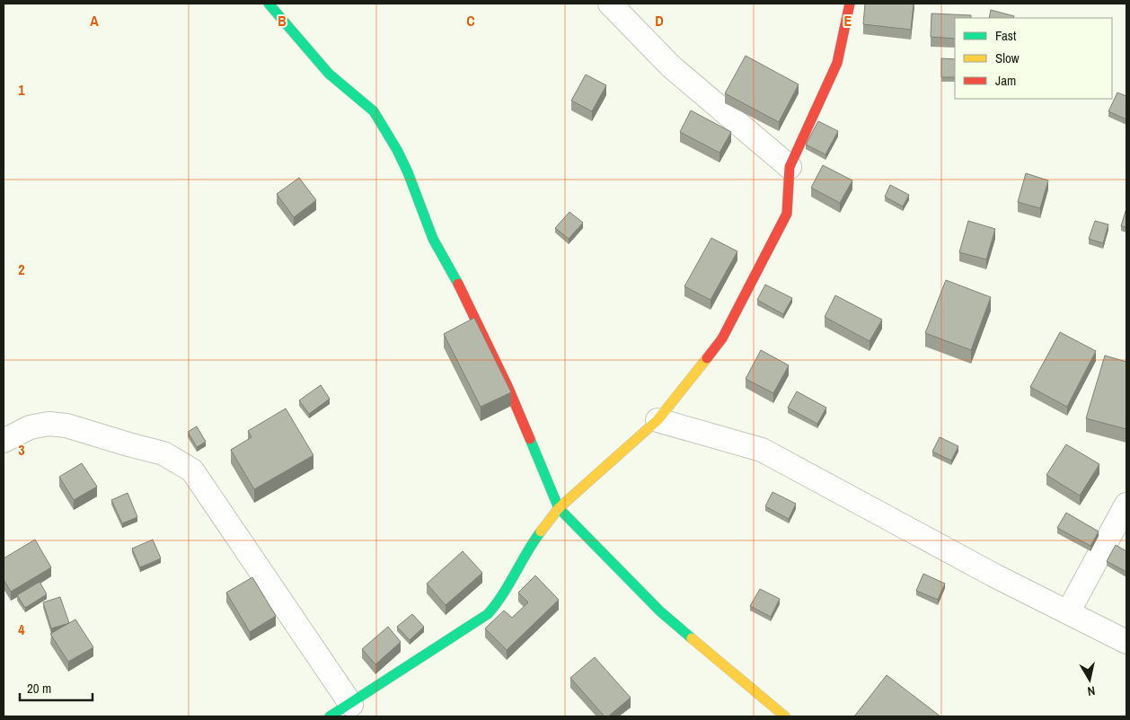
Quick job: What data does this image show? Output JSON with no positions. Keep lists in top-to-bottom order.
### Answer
{
  "legend": ["Fast", "Slow", "Jam"],
  "scale_bar": "20 m",
  "north": "bottom",
  "grid": {
    "columns": [
      "A",
      "B",
      "C",
      "D",
      "E"
    ],
    "rows": [
      "1",
      "2",
      "3",
      "4"
    ]
  }
}
